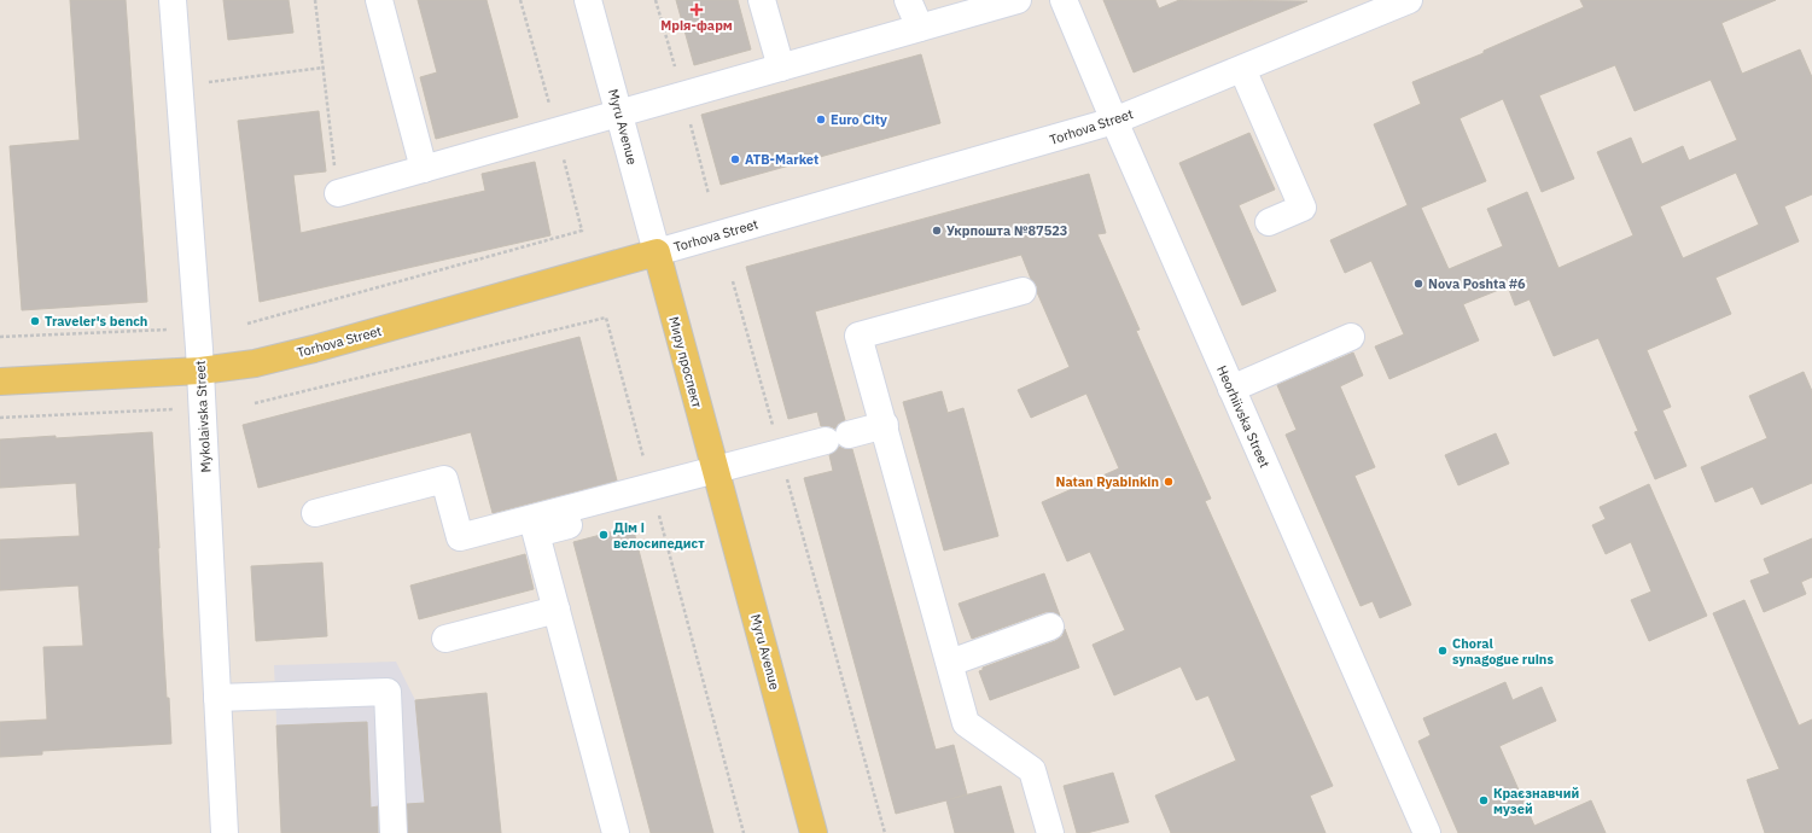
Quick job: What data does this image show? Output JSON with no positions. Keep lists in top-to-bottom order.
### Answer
{
  "streets": {
    "main road": ["Myru Avenue", "Torhova Street", "Миру проспект"],
    "street": ["Mykolaivska Street", "Heorhiivska Street"]
  },
  "crossings": [
    ["Myru Avenue", "Torhova Street"],
    ["Myru Avenue", "Миру проспект"],
    ["Torhova Street", "Миру проспект"],
    ["Torhova Street", "Mykolaivska Street"],
    ["Torhova Street", "Heorhiivska Street"]
  ],
  "places": {
    "health": ["Мрія-фарм"],
    "other": [
      "Euro City",
      "ATB-Market",
      "Укрпошта №87523",
      "Nova Poshta #6",
      "Traveler's bench",
      "Natan Ryabinkin",
      "Дім і велосипедист",
      "Choral synagogue ruins",
      "Краєзнавчий музей"
    ]
  }
}
